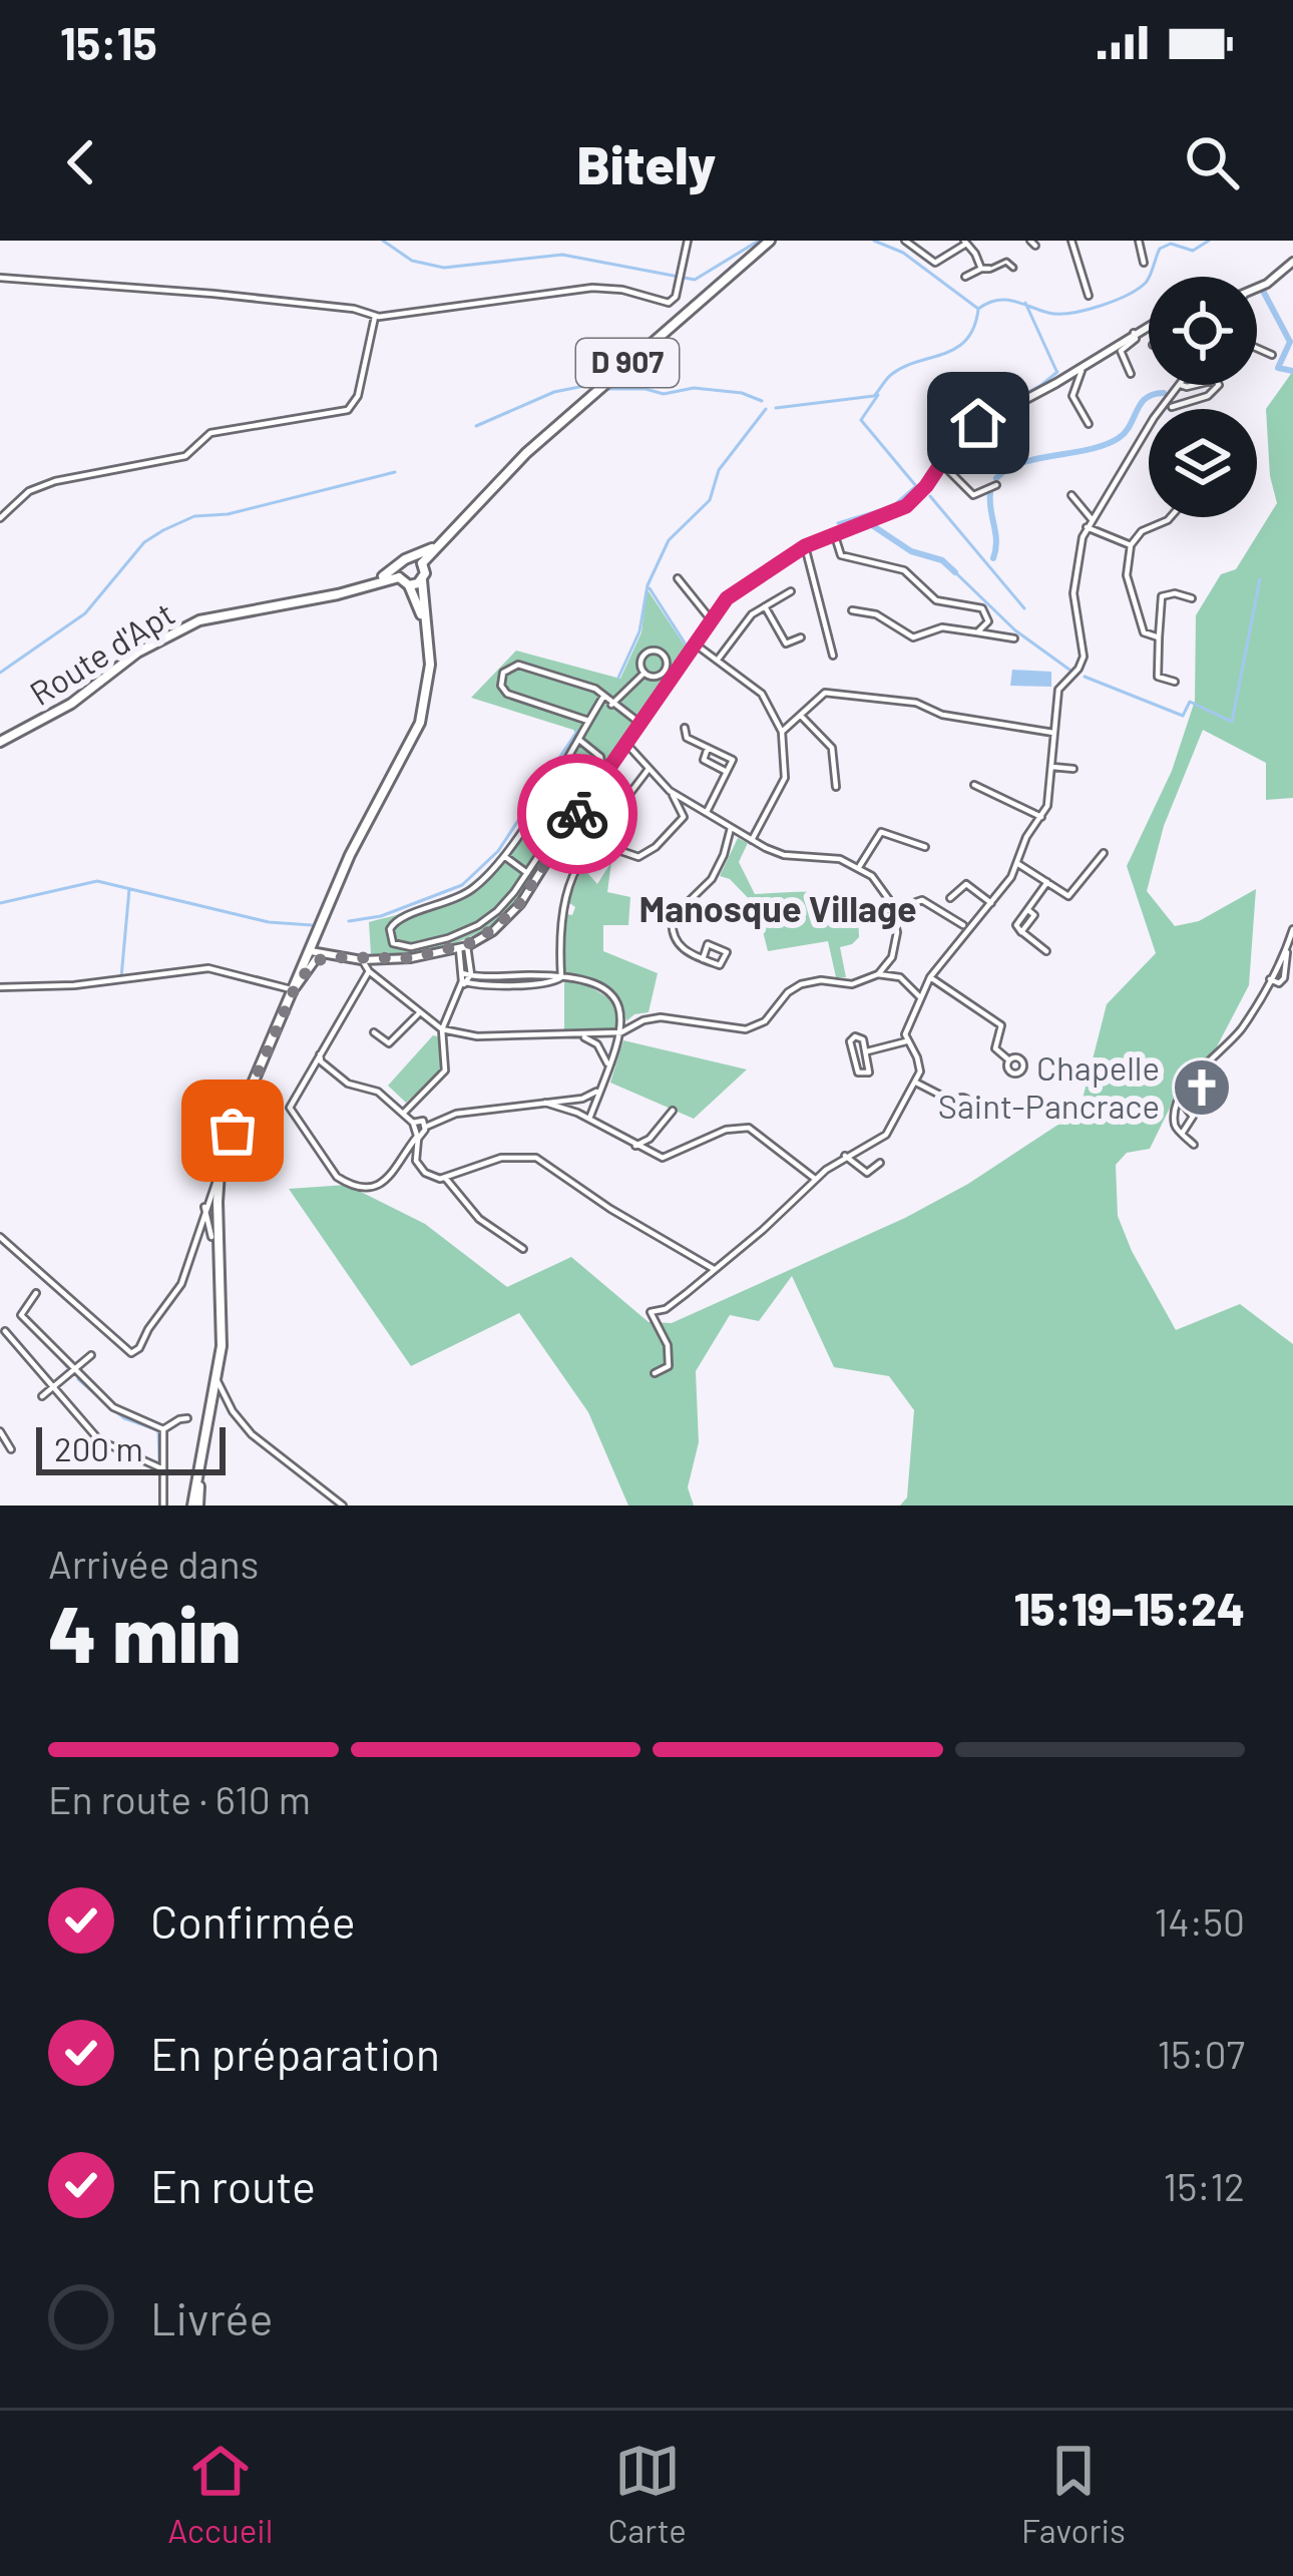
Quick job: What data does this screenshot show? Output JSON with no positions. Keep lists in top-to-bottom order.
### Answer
{
  "streets": {
    "main road": ["D 907", "Route d'Apt"]
  },
  "crossings": [
    ["D 907", "Route d'Apt"]
  ],
  "districts": ["Manosque Village"],
  "places": {
    "church": ["Chapelle Saint-Pancrace"]
  },
  "scale_bar": "200 m",
  "page": {
    "status": "15:15",
    "header": "Bitely",
    "scale": "200 m",
    "heading": ["4 min", "Arrivée dans", "15:19–15:24"],
    "bar": "En route · 610 m",
    "list": [
      ["Confirmée", "14:50"],
      ["En préparation", "15:07"],
      ["En route", "15:12"],
      "Livrée"
    ],
    "tabs": ["Accueil", "Carte", "Favoris"]
  }
}
